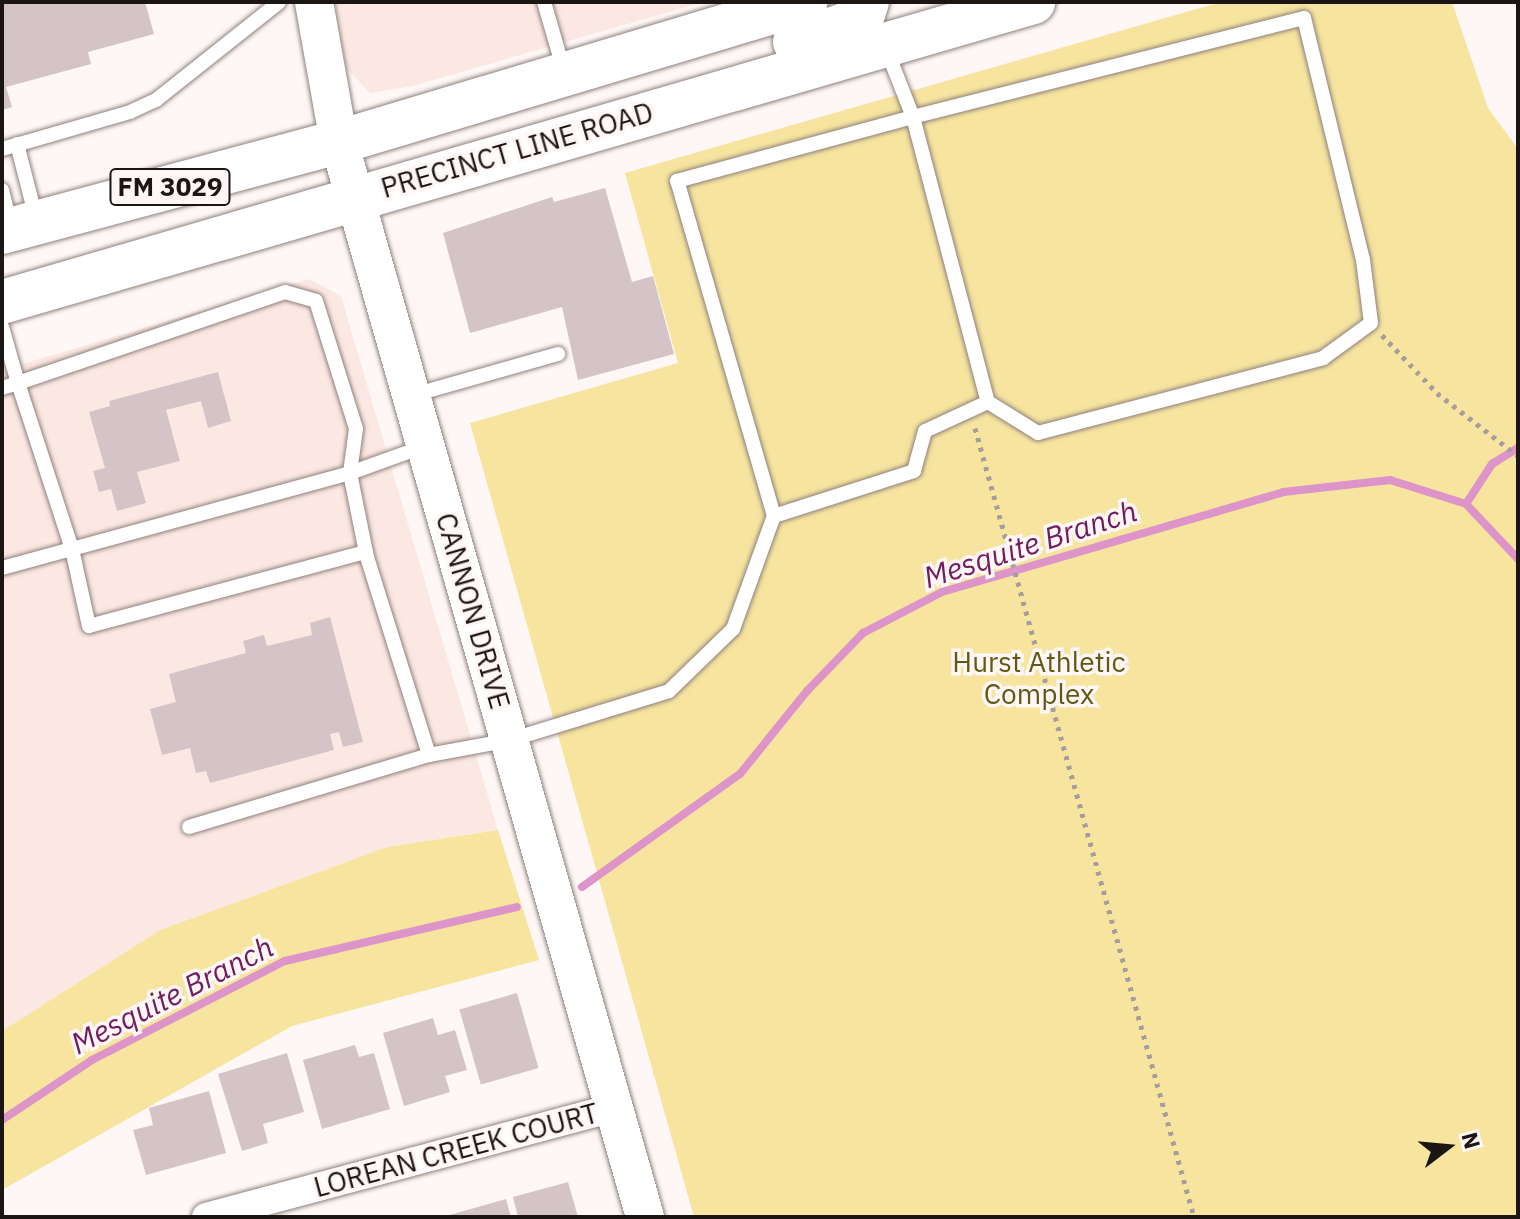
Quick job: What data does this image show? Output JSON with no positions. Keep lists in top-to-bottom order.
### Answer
{
  "streets": {
    "main road": ["PRECINCT LINE ROAD", "FM 3029"],
    "street": ["CANNON DRIVE", "LOREAN CREEK COURT"]
  },
  "crossings": [
    ["PRECINCT LINE ROAD", "CANNON DRIVE"],
    ["CANNON DRIVE", "LOREAN CREEK COURT"]
  ],
  "water": ["Mesquite Branch"],
  "parks": ["Hurst Athletic Complex"],
  "north": "right"
}
